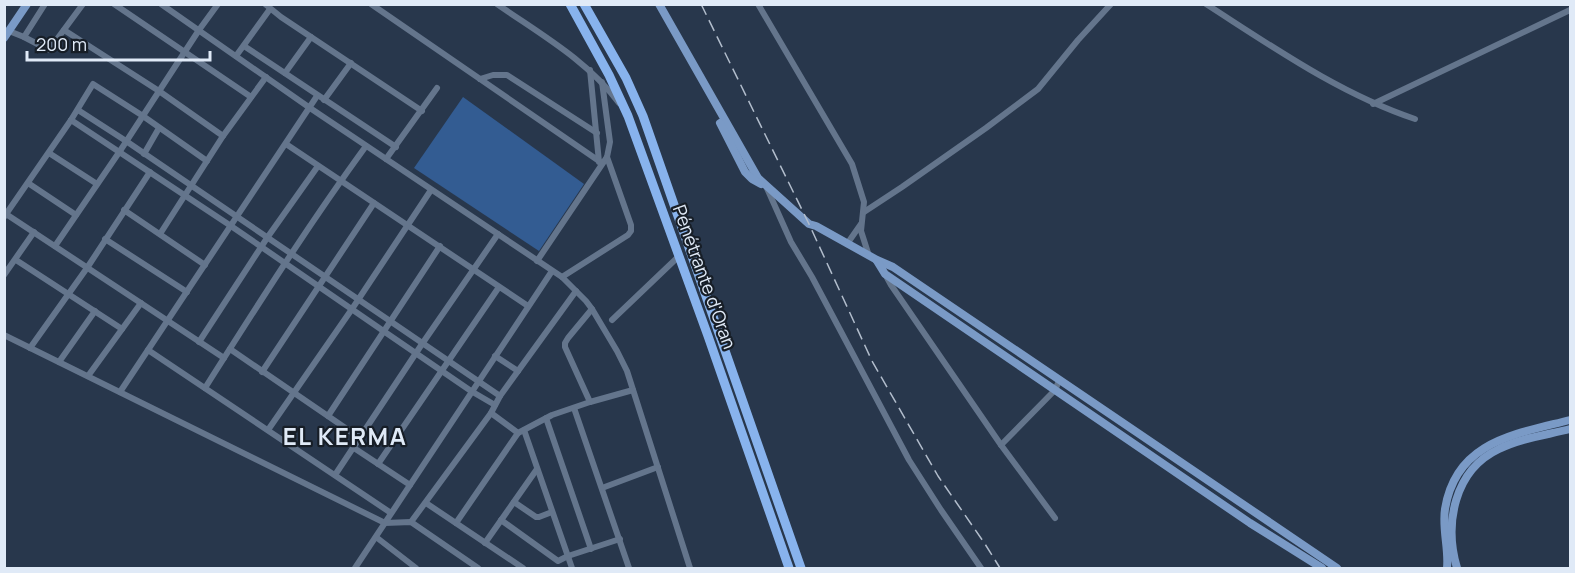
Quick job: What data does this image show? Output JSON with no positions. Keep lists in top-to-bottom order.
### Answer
{
  "streets": {
    "highway": ["Pénétrante d'Oran"]
  },
  "districts": ["EL KERMA"],
  "scale_bar": "200 m"
}
